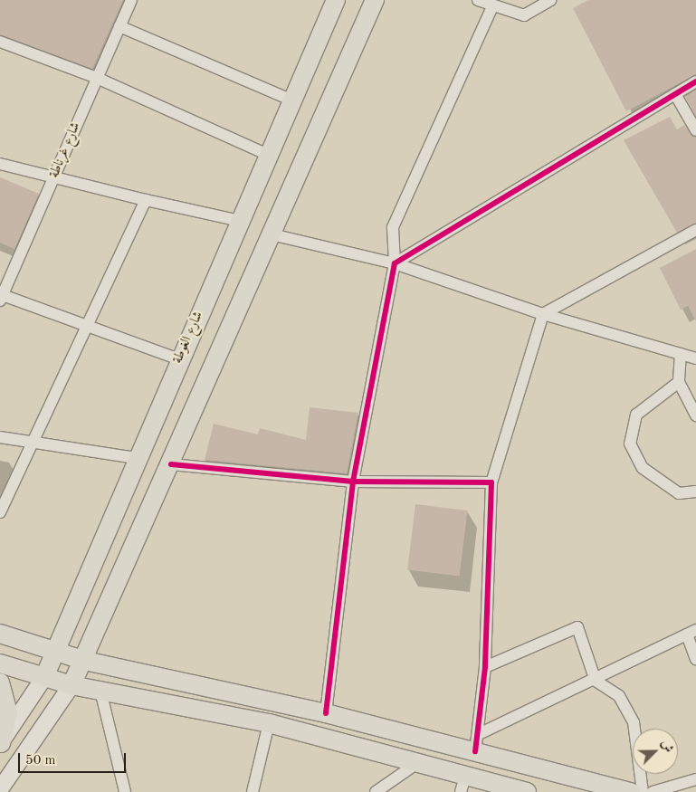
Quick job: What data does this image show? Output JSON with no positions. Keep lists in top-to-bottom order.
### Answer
{
  "streets": {
    "main road": ["شارع الغوطة"],
    "street": ["شارع غرناطة"]
  },
  "scale_bar": "50 m",
  "north": "top right"
}
